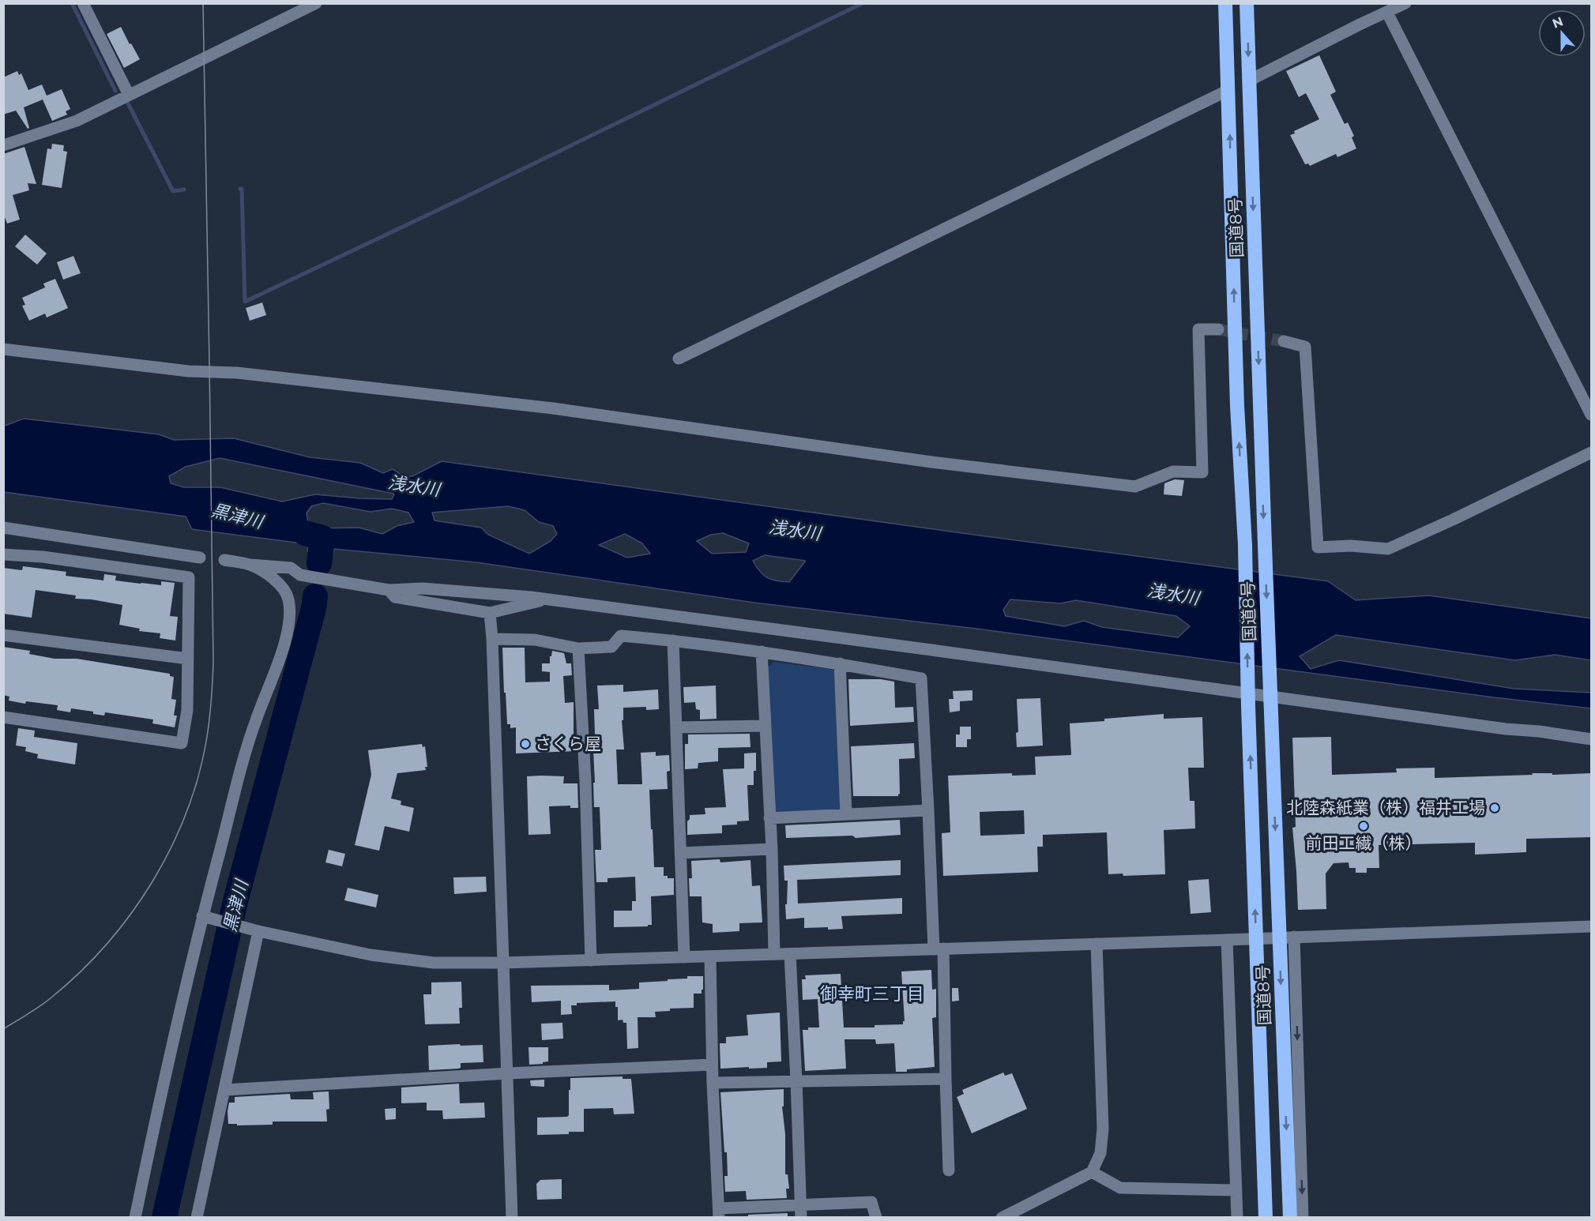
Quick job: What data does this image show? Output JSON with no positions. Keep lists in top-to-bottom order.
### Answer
{
  "streets": {
    "highway": ["国道8号"]
  },
  "districts": ["御幸町三丁目"],
  "water": ["浅水川", "黒津川"],
  "places": ["さくら屋", "北陸森紙業（株）福井工場", "前田工繊（株）"],
  "north": "top"
}
